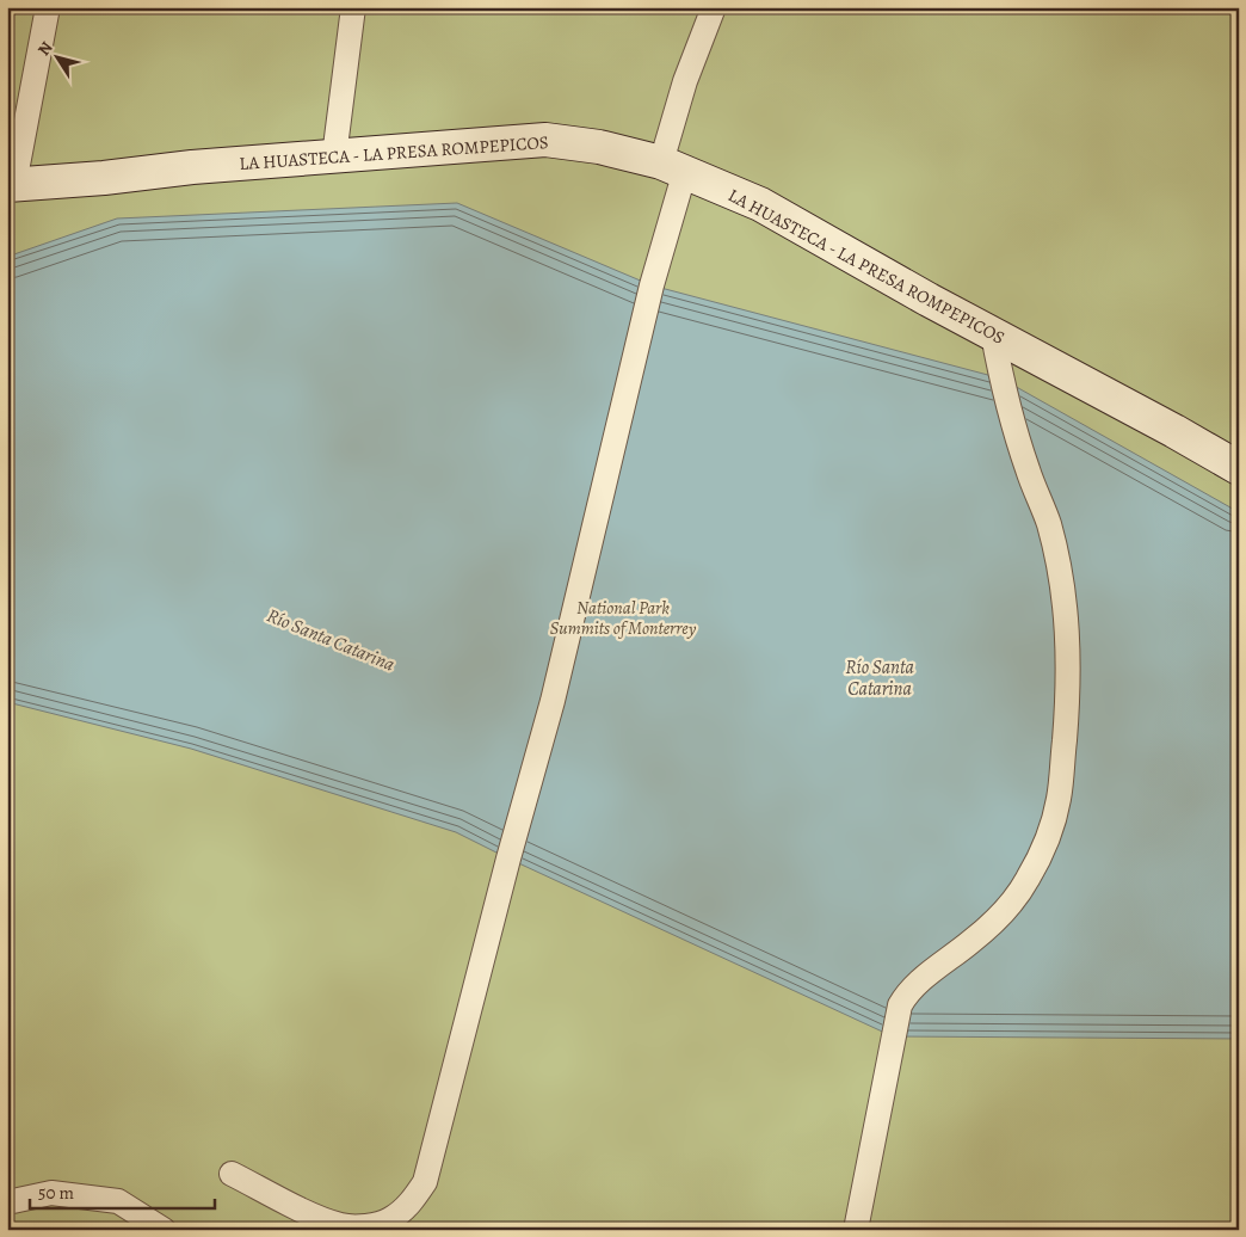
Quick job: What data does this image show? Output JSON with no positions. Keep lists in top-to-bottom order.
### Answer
{
  "streets": {
    "main road": ["LA HUASTECA - LA PRESA ROMPEPICOS"]
  },
  "water": ["Río Santa Catarina"],
  "parks": ["National Park Summits of Monterrey"],
  "scale_bar": "50 m",
  "north": "top left"
}
